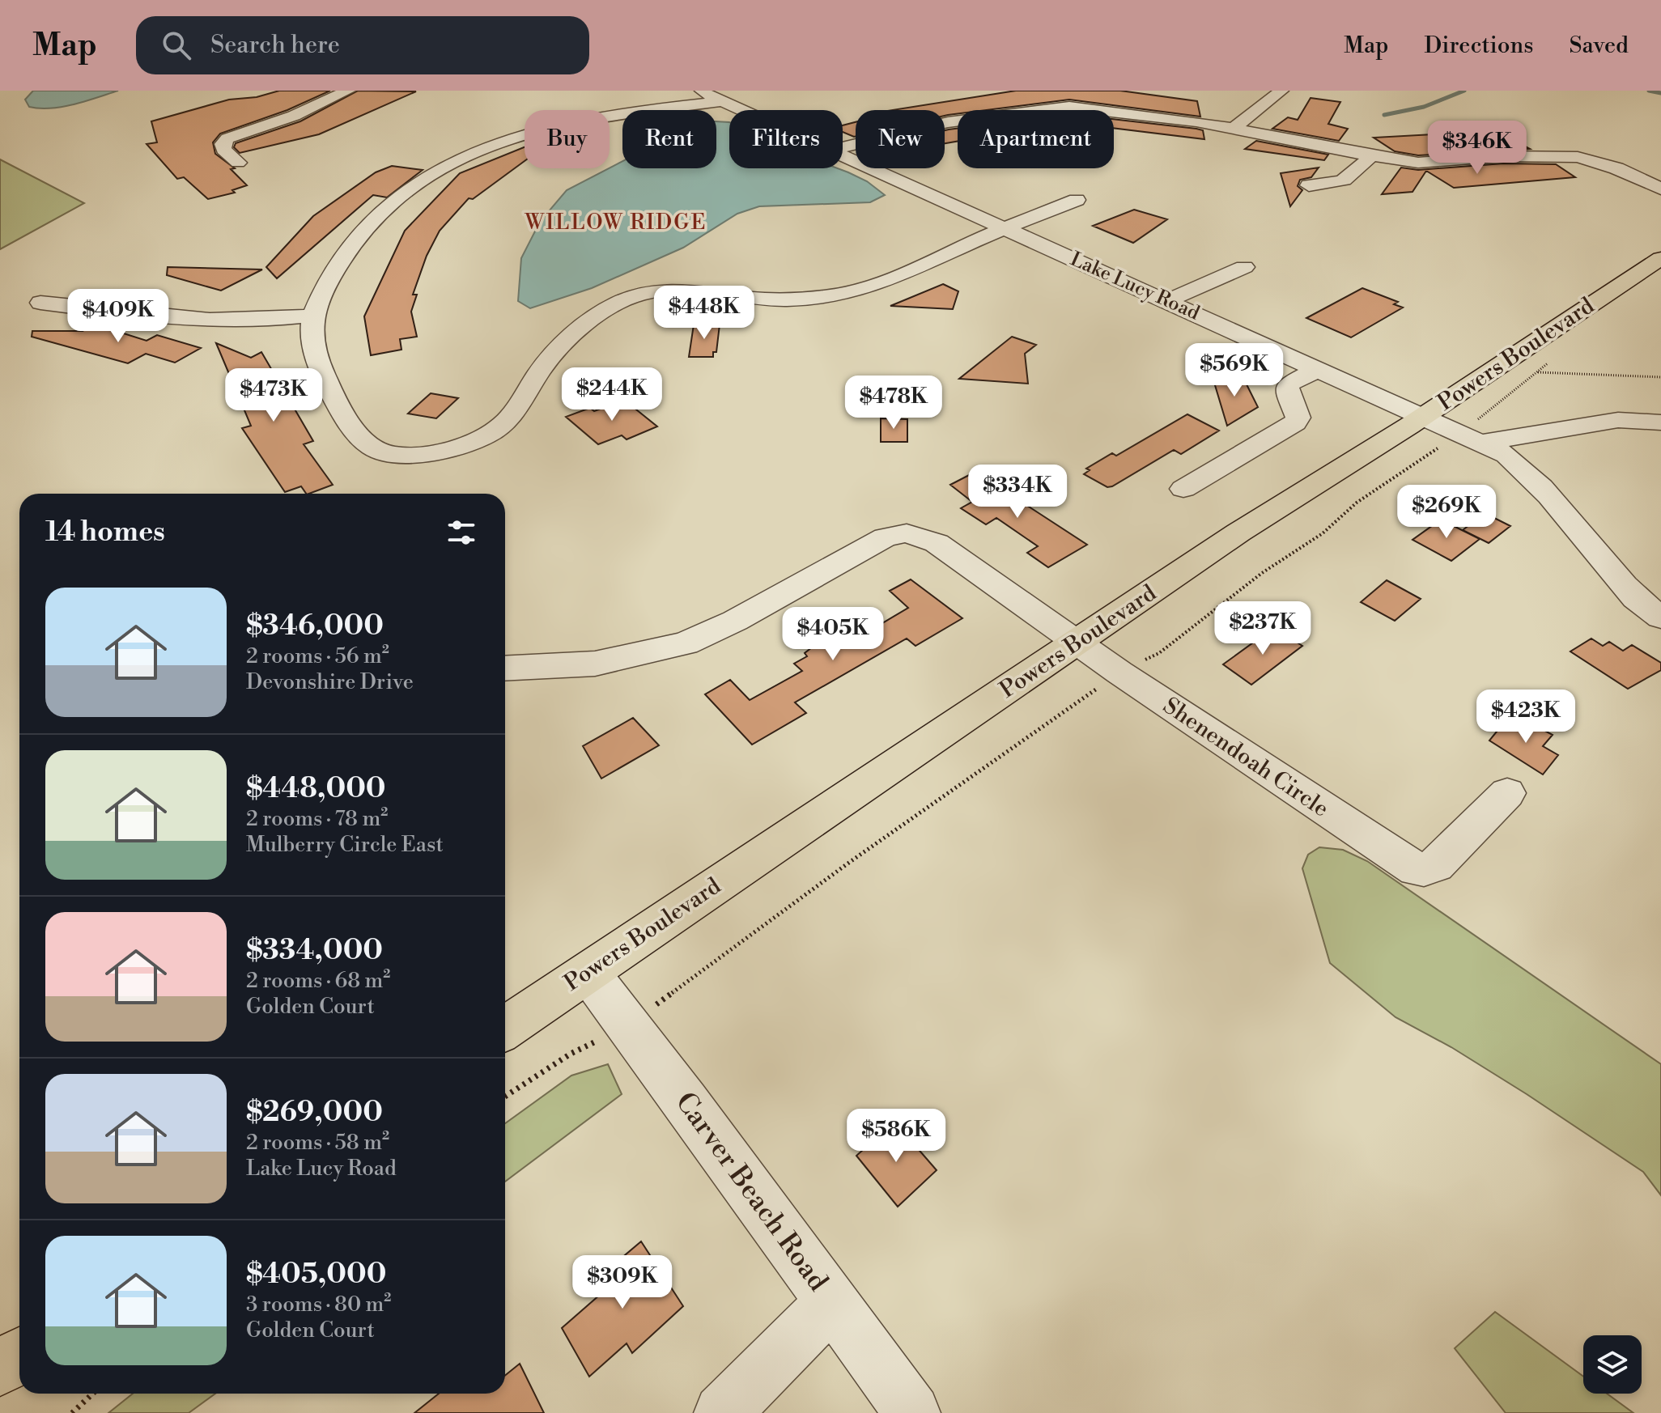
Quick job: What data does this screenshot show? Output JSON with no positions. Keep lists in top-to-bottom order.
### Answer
{
  "streets": {
    "main road": ["Powers Boulevard"],
    "street": ["Lake Lucy Road", "Shenendoah Circle", "Carver Beach Road"]
  },
  "crossings": [
    ["Lake Lucy Road", "Powers Boulevard"],
    ["Powers Boulevard", "Shenendoah Circle"],
    ["Powers Boulevard", "Carver Beach Road"]
  ],
  "districts": ["WILLOW RIDGE"],
  "page": {
    "header": "Map",
    "search": "Search here",
    "nav": ["Map", "Directions", "Saved"],
    "chip": [
      "Buy",
      "Rent",
      "Filters",
      "New",
      "Apartment"
    ],
    "price": [
      "$346K",
      "$448K",
      "$409K",
      "$569K",
      "$244K",
      "$473K",
      "$478K",
      "$334K",
      "$269K",
      "$237K",
      "$405K",
      "$423K",
      "$586K",
      "$309K"
    ],
    "heading": "14 homes",
    "list": [
      {
        "name": "$346,000",
        "note": "2 rooms · 56 m² · Devonshire Drive"
      },
      {
        "name": "$448,000",
        "note": "2 rooms · 78 m² · Mulberry Circle East"
      },
      {
        "name": "$334,000",
        "note": "2 rooms · 68 m² · Golden Court"
      },
      {
        "name": "$269,000",
        "note": "2 rooms · 58 m² · Lake Lucy Road"
      },
      {
        "name": "$405,000",
        "note": "3 rooms · 80 m² · Golden Court"
      }
    ]
  }
}
